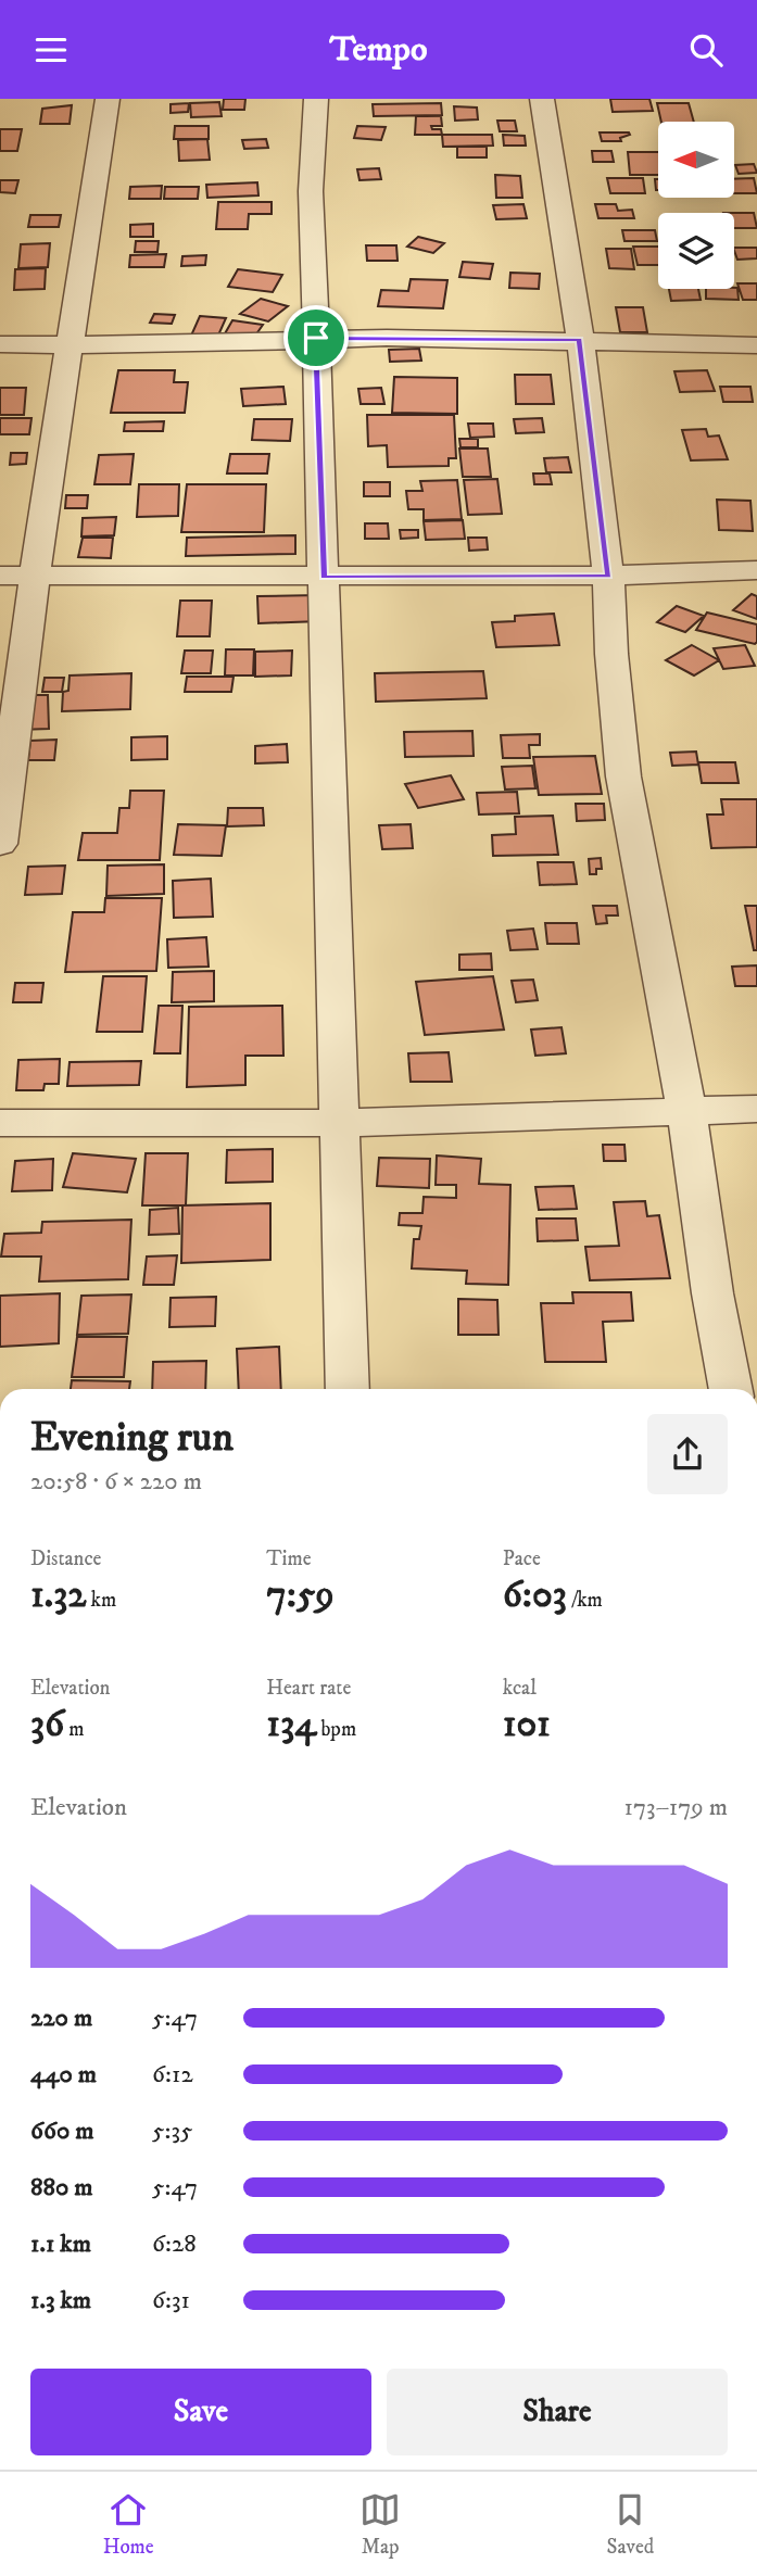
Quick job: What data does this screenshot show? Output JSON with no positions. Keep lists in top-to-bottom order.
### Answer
{
  "north": "left",
  "page": {
    "header": "Tempo",
    "heading": ["Evening run", "20:58 · 6 × 220 m"],
    "stats": [
      ["Distance", "1.32 km"],
      ["Time", "7:59"],
      ["Pace", "6:03 /km"],
      ["Elevation", "36 m"],
      ["Heart rate", "134 bpm"],
      ["kcal", "101"]
    ],
    "chart": ["Elevation", "173–179 m"],
    "list": [
      {
        "name": "220 m",
        "note": "5:47"
      },
      {
        "name": "440 m",
        "note": "6:12"
      },
      {
        "name": "660 m",
        "note": "5:35"
      },
      {
        "name": "880 m",
        "note": "5:47"
      },
      {
        "name": "1.1 km",
        "note": "6:28"
      },
      {
        "name": "1.3 km",
        "note": "6:31"
      }
    ],
    "buttons": ["Save", "Share"],
    "tabs": ["Home", "Map", "Saved"]
  }
}
